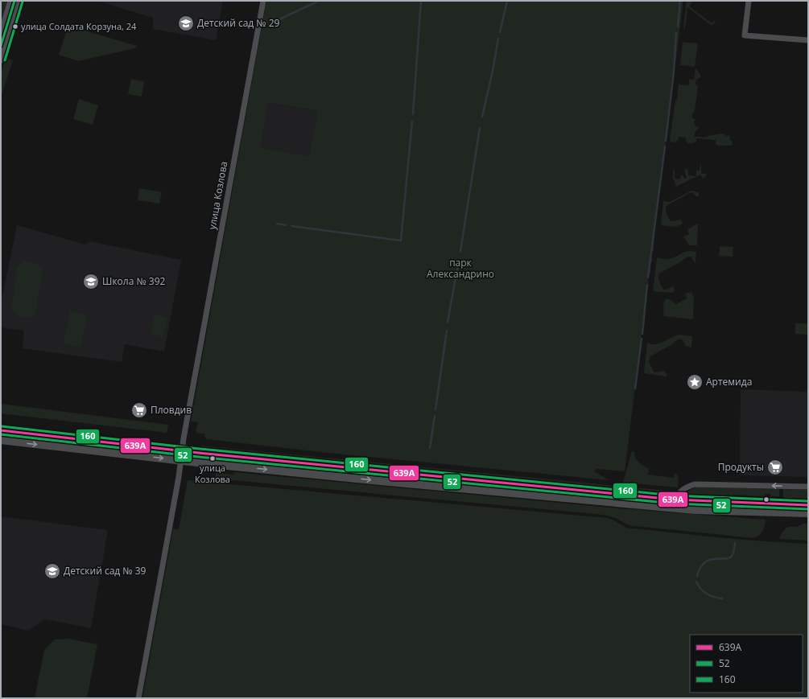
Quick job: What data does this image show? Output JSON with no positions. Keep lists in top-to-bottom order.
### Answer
{
  "streets": {
    "street": ["улица Козлова"]
  },
  "parks": ["парк Александрино"],
  "places": {
    "school or university": ["Детский сад № 29", "Школа № 392", "Детский сад № 39"],
    "other": ["улица Солдата Корзуна, 24", "улица Козлова"],
    "place": ["Артемида"],
    "supermarket": ["Пловдив", "Продукты"]
  },
  "lines": ["transit line 160", "transit line 52", "transit line 639А"],
  "legend": ["639А", "52", "160"]
}
